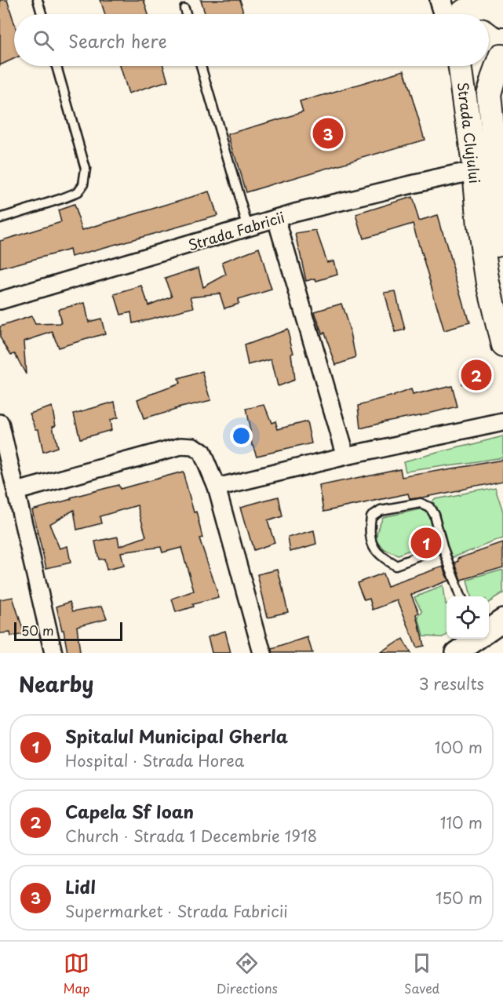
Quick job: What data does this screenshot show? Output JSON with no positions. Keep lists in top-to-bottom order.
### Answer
{
  "streets": {
    "main road": ["Strada Clujului"],
    "street": ["Strada Fabricii"]
  },
  "crossings": [
    ["Strada Clujului", "Strada Fabricii"]
  ],
  "scale_bar": "50 m",
  "page": {
    "search": "Search here",
    "pins": ["3", "2", "1"],
    "scale": "50 m",
    "heading": ["Nearby", "3 results"],
    "list": [
      {
        "mark": "1",
        "name": "Spitalul Municipal Gherla",
        "note": "Hospital · Strada Horea",
        "value": "100 m"
      },
      {
        "mark": "2",
        "name": "Capela Sf Ioan",
        "note": "Church · Strada 1 Decembrie 1918",
        "value": "110 m"
      },
      {
        "mark": "3",
        "name": "Lidl",
        "note": "Supermarket · Strada Fabricii",
        "value": "150 m"
      }
    ],
    "nav": ["Map", "Directions", "Saved"]
  }
}
